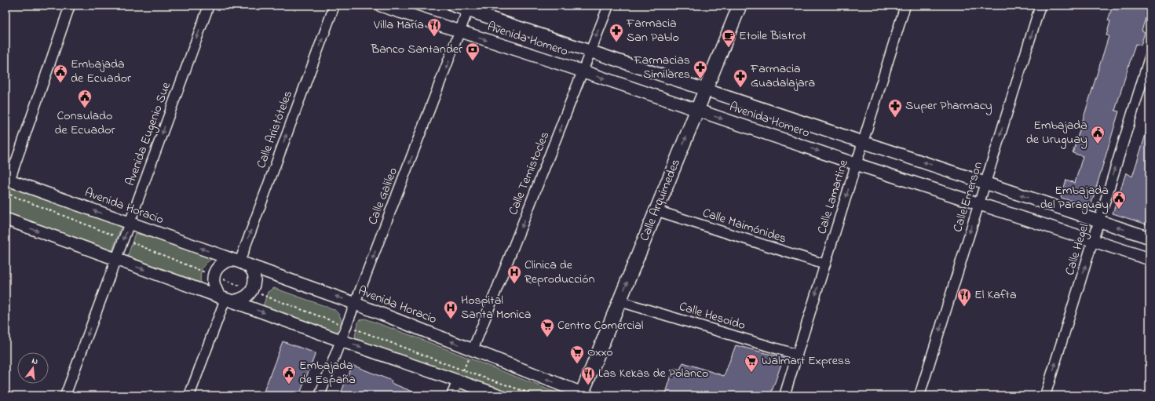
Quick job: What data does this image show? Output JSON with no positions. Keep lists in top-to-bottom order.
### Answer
{
  "streets": {
    "main road": ["Calle Arquímedes"],
    "street": [
      "Avenida Homero",
      "Calle Aristóteles",
      "Avenida Eugenio Sue",
      "Calle Temístocles",
      "Calle Galileo",
      "Calle Lamartine",
      "Calle Emerson",
      "Avenida Horacio",
      "Calle Maimónides",
      "Calle Hegel",
      "Calle Hesoido"
    ]
  },
  "crossings": [
    ["Avenida Homero", "Calle Temístocles"],
    ["Avenida Homero", "Calle Galileo"],
    ["Avenida Homero", "Calle Lamartine"],
    ["Avenida Homero", "Calle Emerson"],
    ["Avenida Homero", "Calle Arquímedes"],
    ["Avenida Homero", "Calle Hegel"],
    ["Calle Aristóteles", "Avenida Horacio"],
    ["Avenida Eugenio Sue", "Avenida Horacio"],
    ["Calle Temístocles", "Avenida Horacio"],
    ["Calle Galileo", "Avenida Horacio"],
    ["Calle Lamartine", "Calle Maimónides"],
    ["Calle Lamartine", "Calle Hesoido"],
    ["Calle Arquímedes", "Avenida Horacio"],
    ["Calle Arquímedes", "Calle Maimónides"],
    ["Calle Arquímedes", "Calle Hesoido"]
  ],
  "one_way": [
    "Calle Aristóteles",
    "Avenida Eugenio Sue",
    "Calle Temístocles",
    "Calle Galileo",
    "Calle Lamartine",
    "Calle Emerson",
    "Calle Arquímedes",
    "Calle Hegel"
  ],
  "places": {
    "restaurant": ["Villa María", "El Kafta", "Las Kekas de Polanco"],
    "pharmacy": [
      "Farmacia San Pablo",
      "Farmacias Similares",
      "Farmacia Guadalajara",
      "Super Pharmacy"
    ],
    "cafe": ["Etoile Bistrot"],
    "bank": ["Banco Santander"],
    "public building": [
      "Embajada de Ecuador",
      "Consulado de Ecuador",
      "Embajada de Uruguay",
      "Embajada del Paraguay",
      "Embajada de España"
    ],
    "hospital": ["Clinica de Reproducción", "Hospital Santa Monica"],
    "supermarket": ["Centro Comercial", "Oxxo", "Walmart Express"]
  },
  "north": "top"
}
